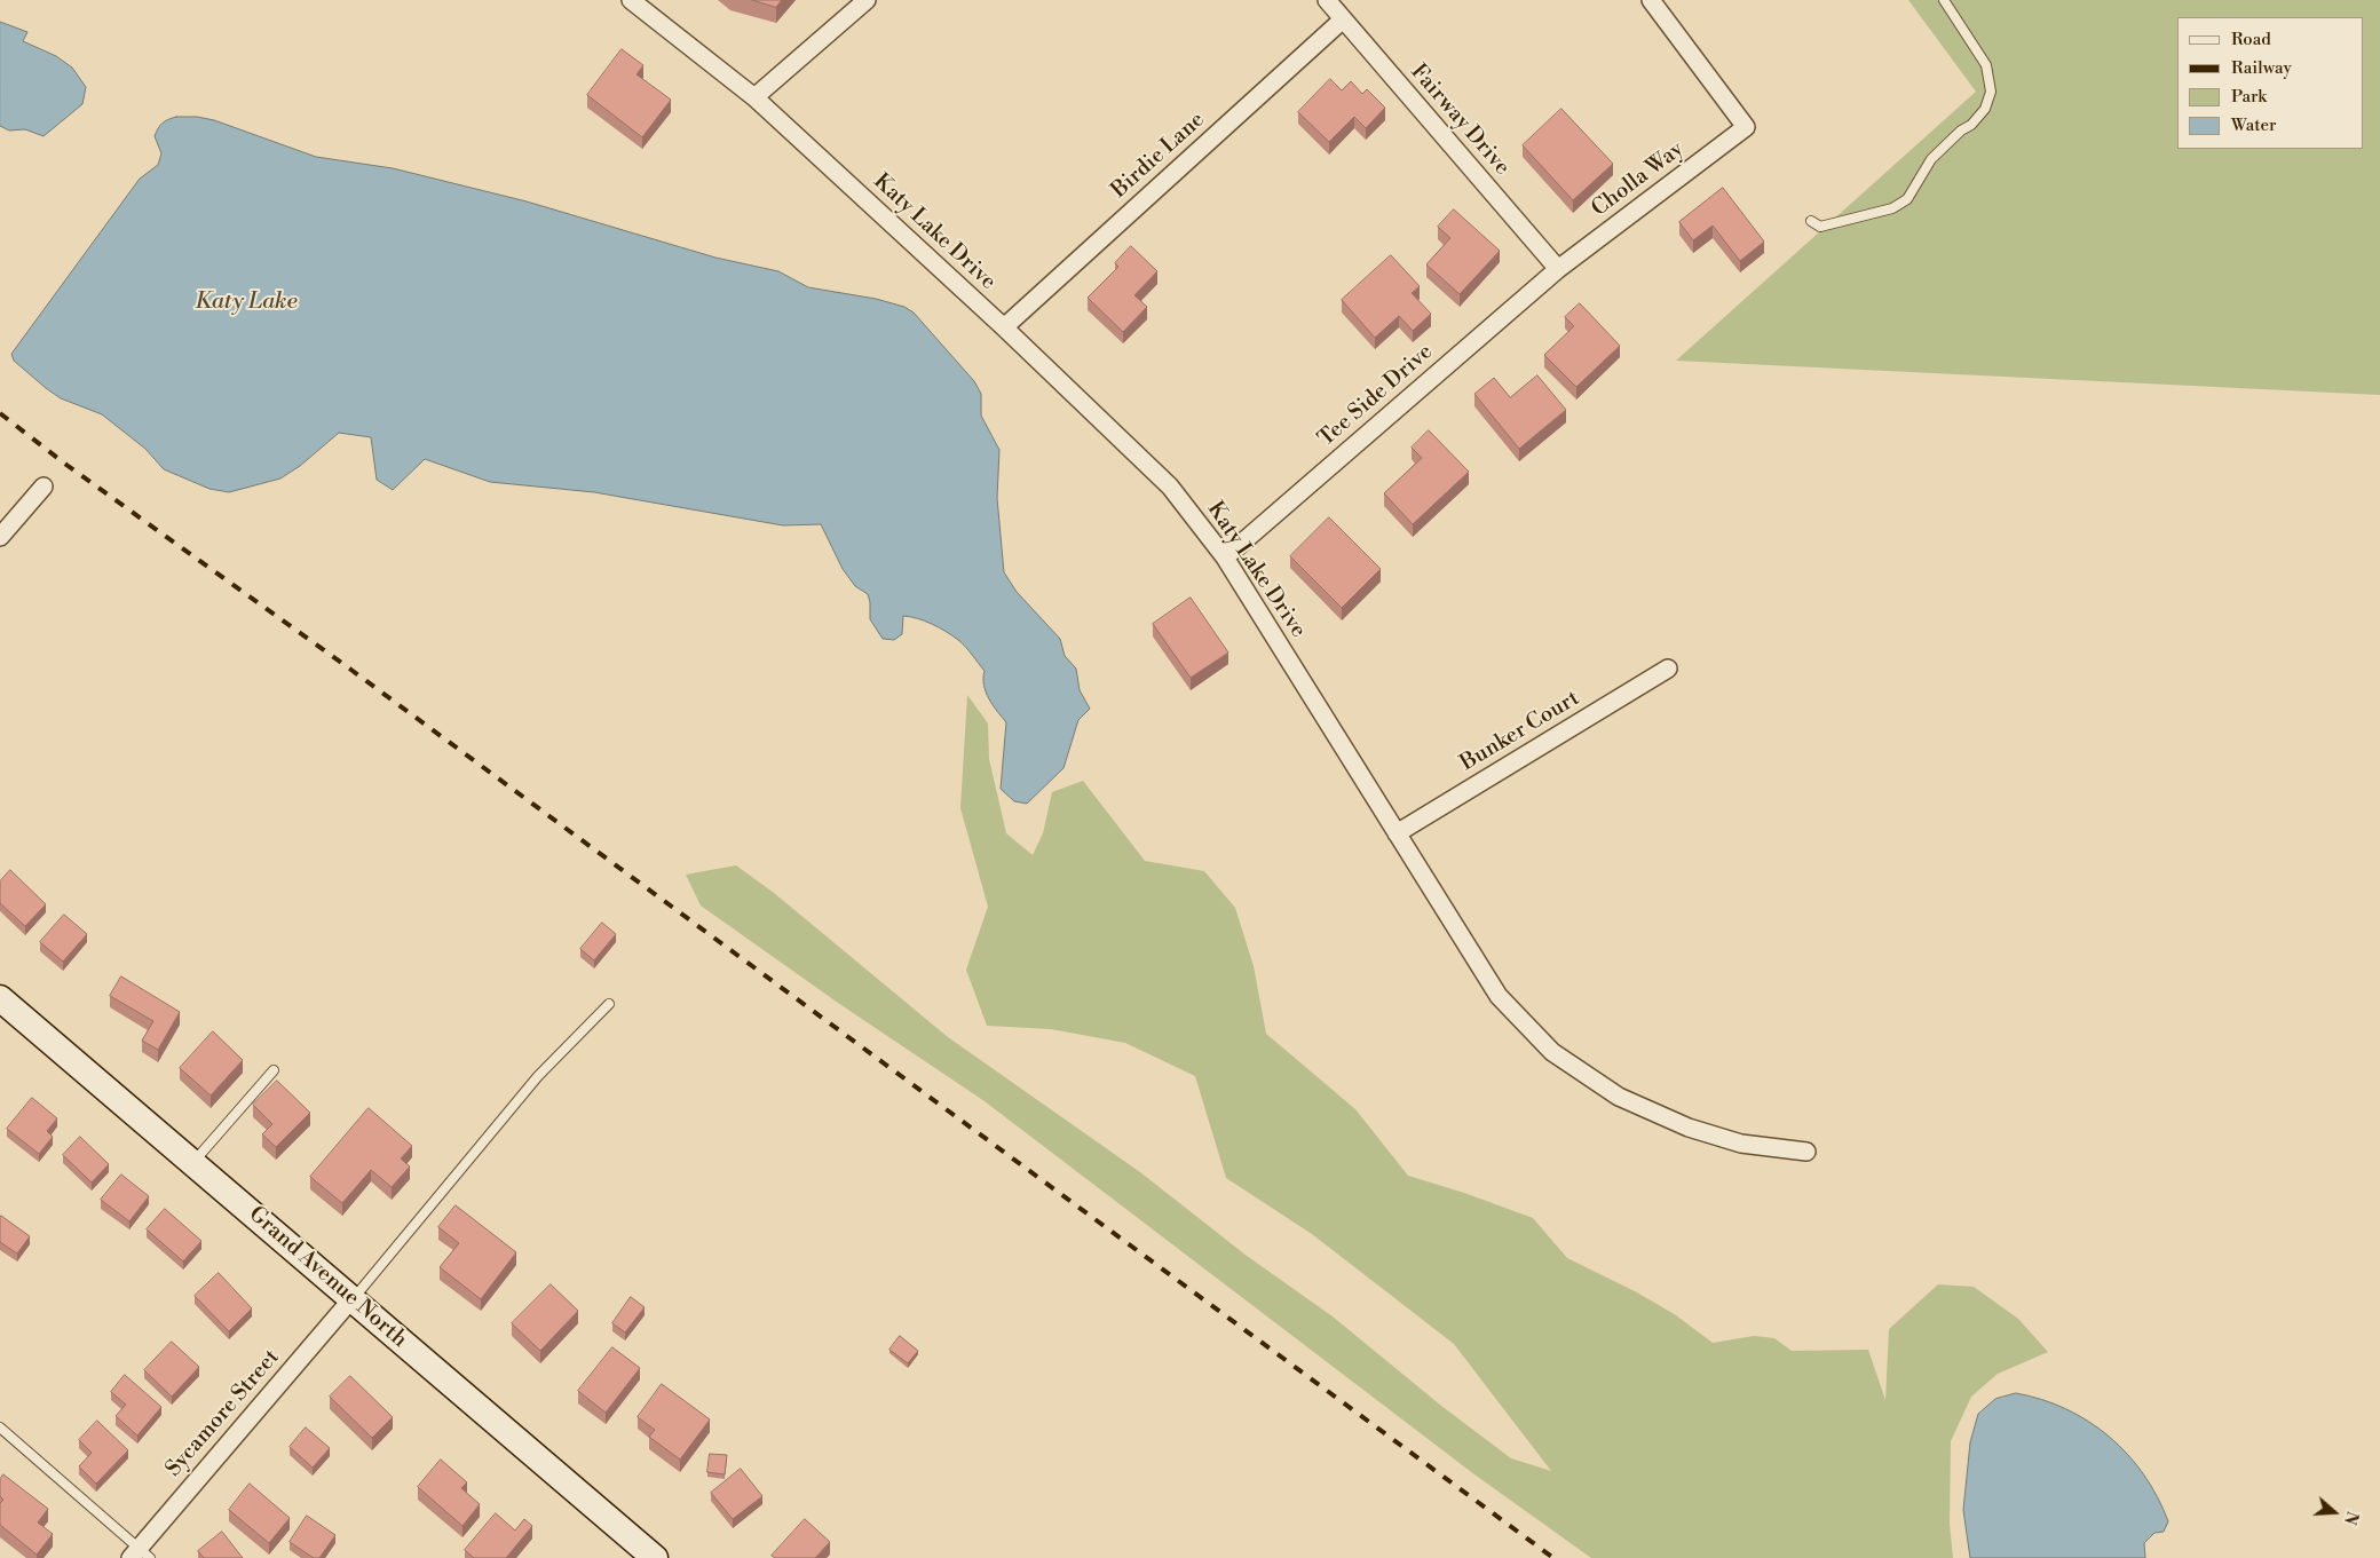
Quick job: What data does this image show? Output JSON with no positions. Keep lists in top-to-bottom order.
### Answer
{
  "streets": {
    "main road": ["Grand Avenue North"],
    "street": [
      "Fairway Drive",
      "Birdie Lane",
      "Cholla Way",
      "Katy Lake Drive",
      "Tee Side Drive",
      "Bunker Court",
      "Sycamore Street"
    ]
  },
  "crossings": [
    ["Fairway Drive", "Birdie Lane"],
    ["Fairway Drive", "Cholla Way"],
    ["Fairway Drive", "Tee Side Drive"],
    ["Birdie Lane", "Katy Lake Drive"],
    ["Cholla Way", "Tee Side Drive"],
    ["Katy Lake Drive", "Tee Side Drive"],
    ["Katy Lake Drive", "Bunker Court"],
    ["Grand Avenue North", "Sycamore Street"]
  ],
  "water": ["Katy Lake"],
  "legend": [
    "Road",
    "Railway",
    "Park",
    "Water"
  ],
  "north": "right"
}
